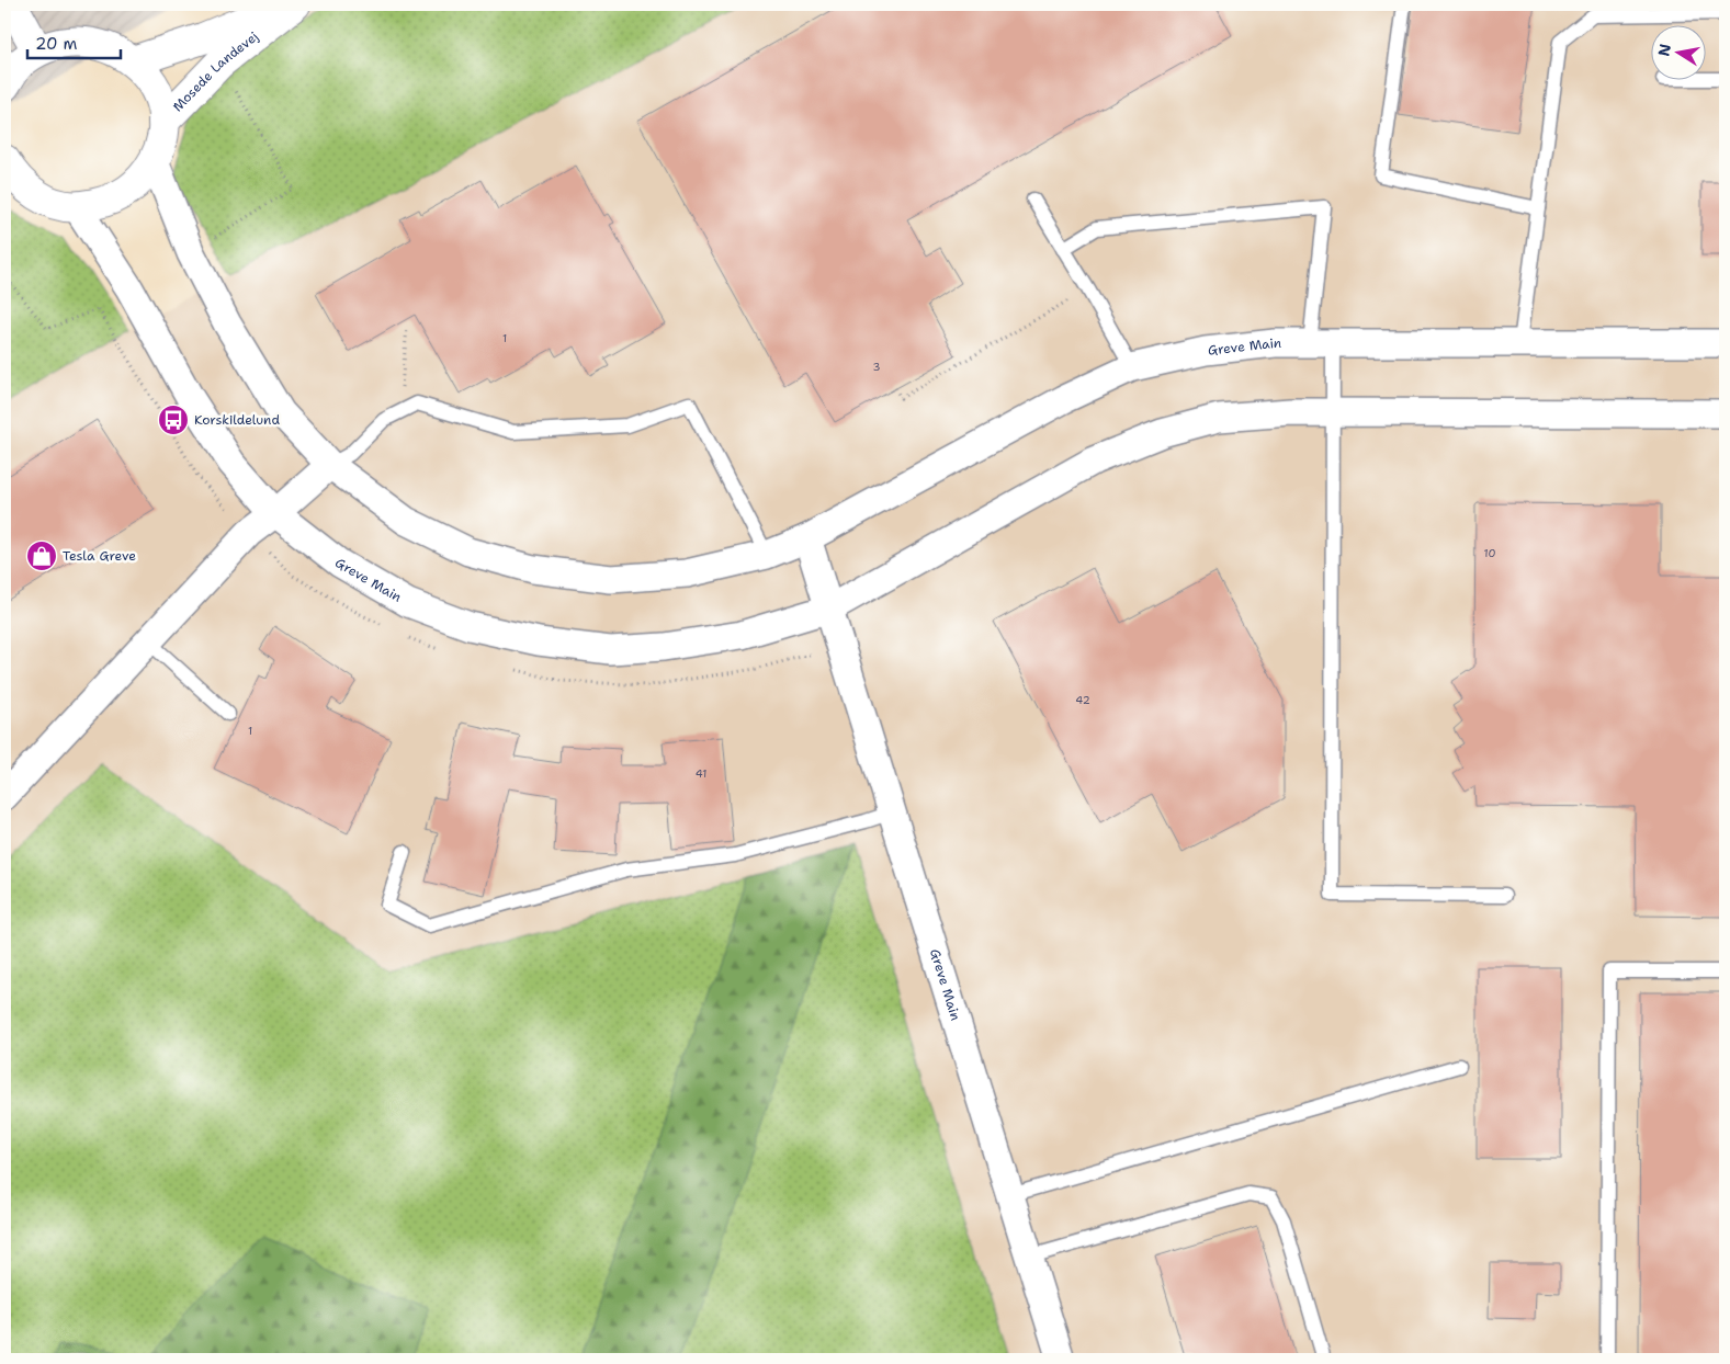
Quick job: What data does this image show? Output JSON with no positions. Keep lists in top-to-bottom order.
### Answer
{
  "streets": {
    "main road": ["Mosede Landevej"],
    "street": ["Greve Main"]
  },
  "places": {
    "bus stop": ["Korskildelund"],
    "shop": ["Tesla Greve"]
  },
  "house_numbers": [
    "1",
    "3",
    "10",
    "42",
    "1",
    "41"
  ],
  "scale_bar": "20 m",
  "north": "left"
}
